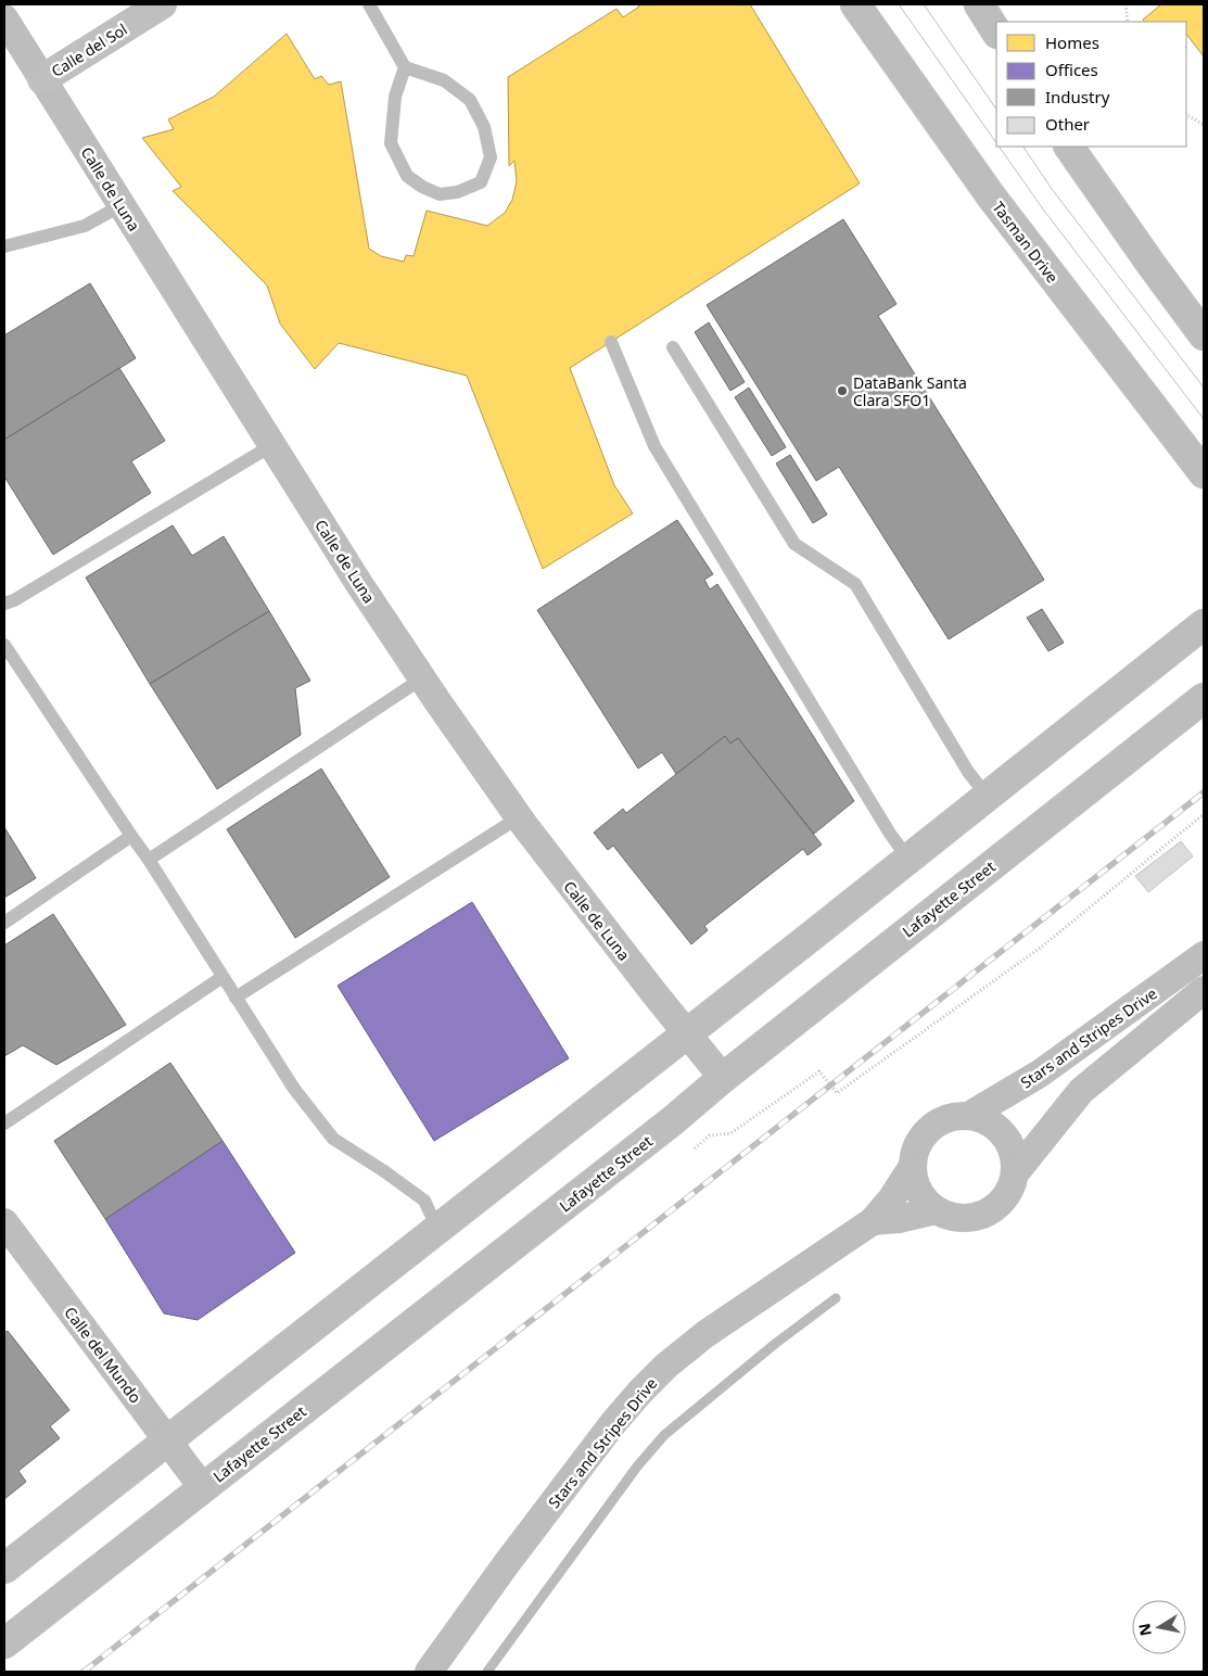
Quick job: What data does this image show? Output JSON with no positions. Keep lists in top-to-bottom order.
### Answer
{
  "streets": {
    "main road": ["Tasman Drive", "Lafayette Street"],
    "street": [
      "Calle del Sol",
      "Calle de Luna",
      "Stars and Stripes Drive",
      "Calle del Mundo"
    ]
  },
  "crossings": [
    ["Calle del Sol", "Calle de Luna"],
    ["Calle de Luna", "Lafayette Street"],
    ["Lafayette Street", "Calle del Mundo"]
  ],
  "places": ["DataBank Santa Clara SFO1"],
  "legend": [
    "Homes",
    "Offices",
    "Industry",
    "Other"
  ],
  "north": "left"
}
